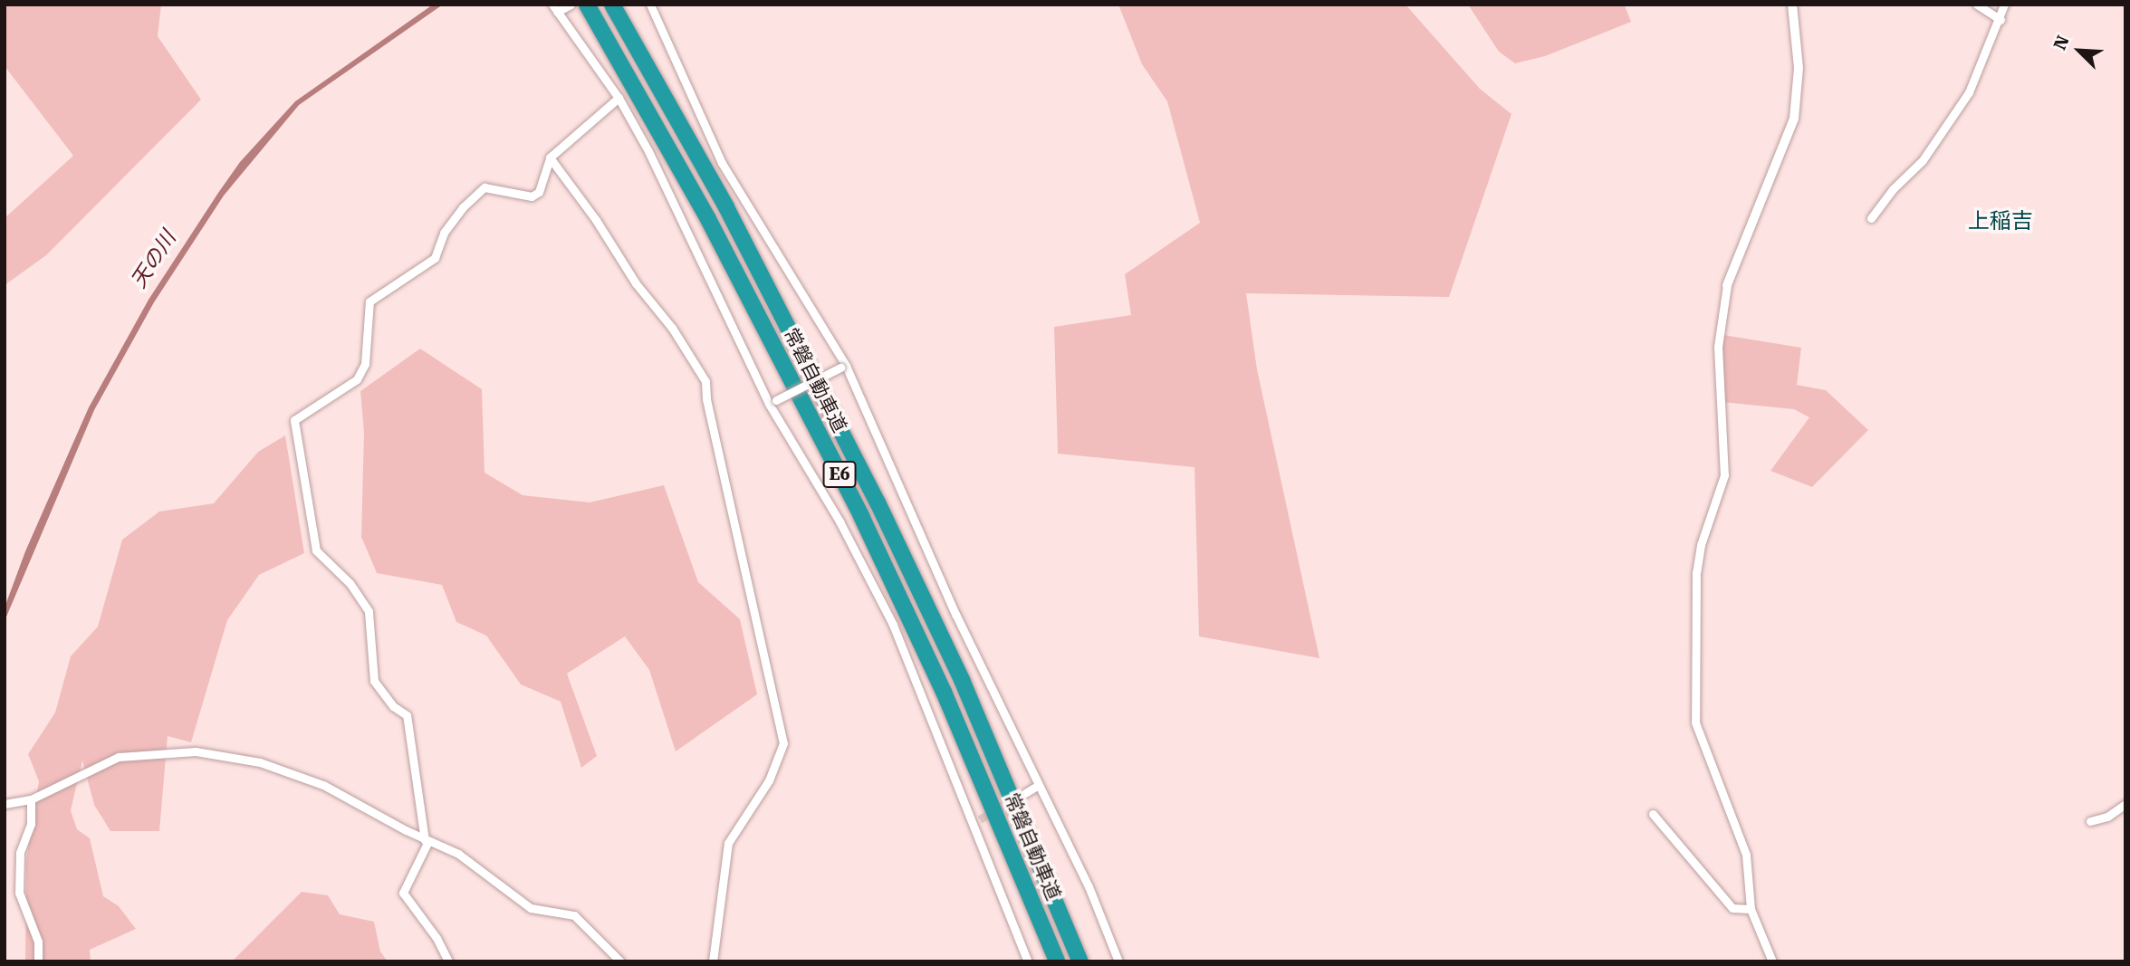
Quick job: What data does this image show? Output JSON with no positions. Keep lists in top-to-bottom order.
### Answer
{
  "streets": {
    "highway": ["常磐自動車道", "E6"]
  },
  "districts": ["上稲吉"],
  "water": ["天の川"],
  "north": "top left"
}
